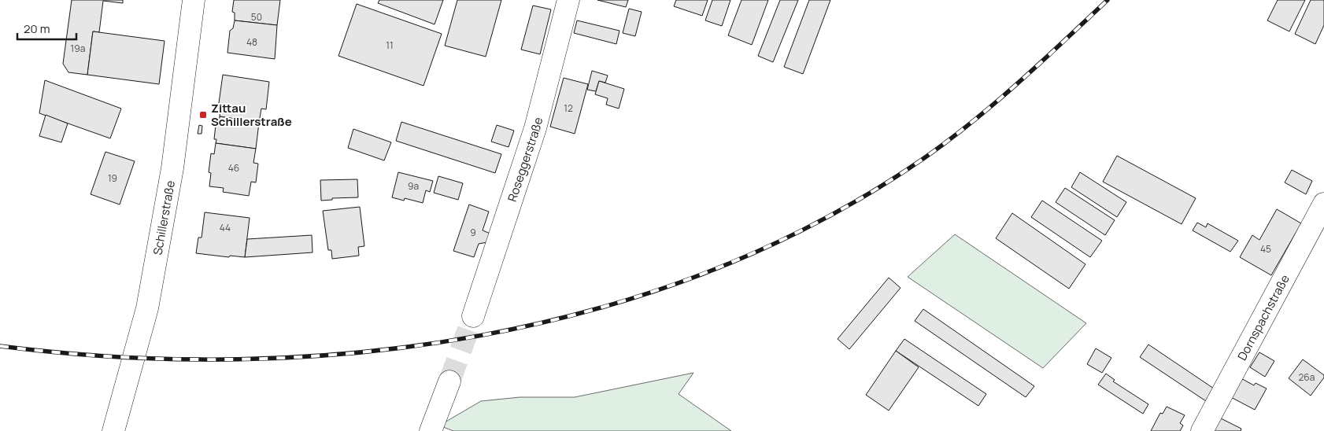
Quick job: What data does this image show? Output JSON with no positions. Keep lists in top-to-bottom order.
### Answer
{
  "streets": {
    "street": ["Roseggerstraße", "Schillerstraße", "Dornspachstraße"]
  },
  "places": {
    "transit": ["Zittau Schillerstraße"]
  },
  "house_numbers": [
    "50",
    "48",
    "11",
    "19a",
    "12",
    "46",
    "19",
    "9a",
    "44",
    "9",
    "45",
    "26a"
  ],
  "scale_bar": "20 m"
}
